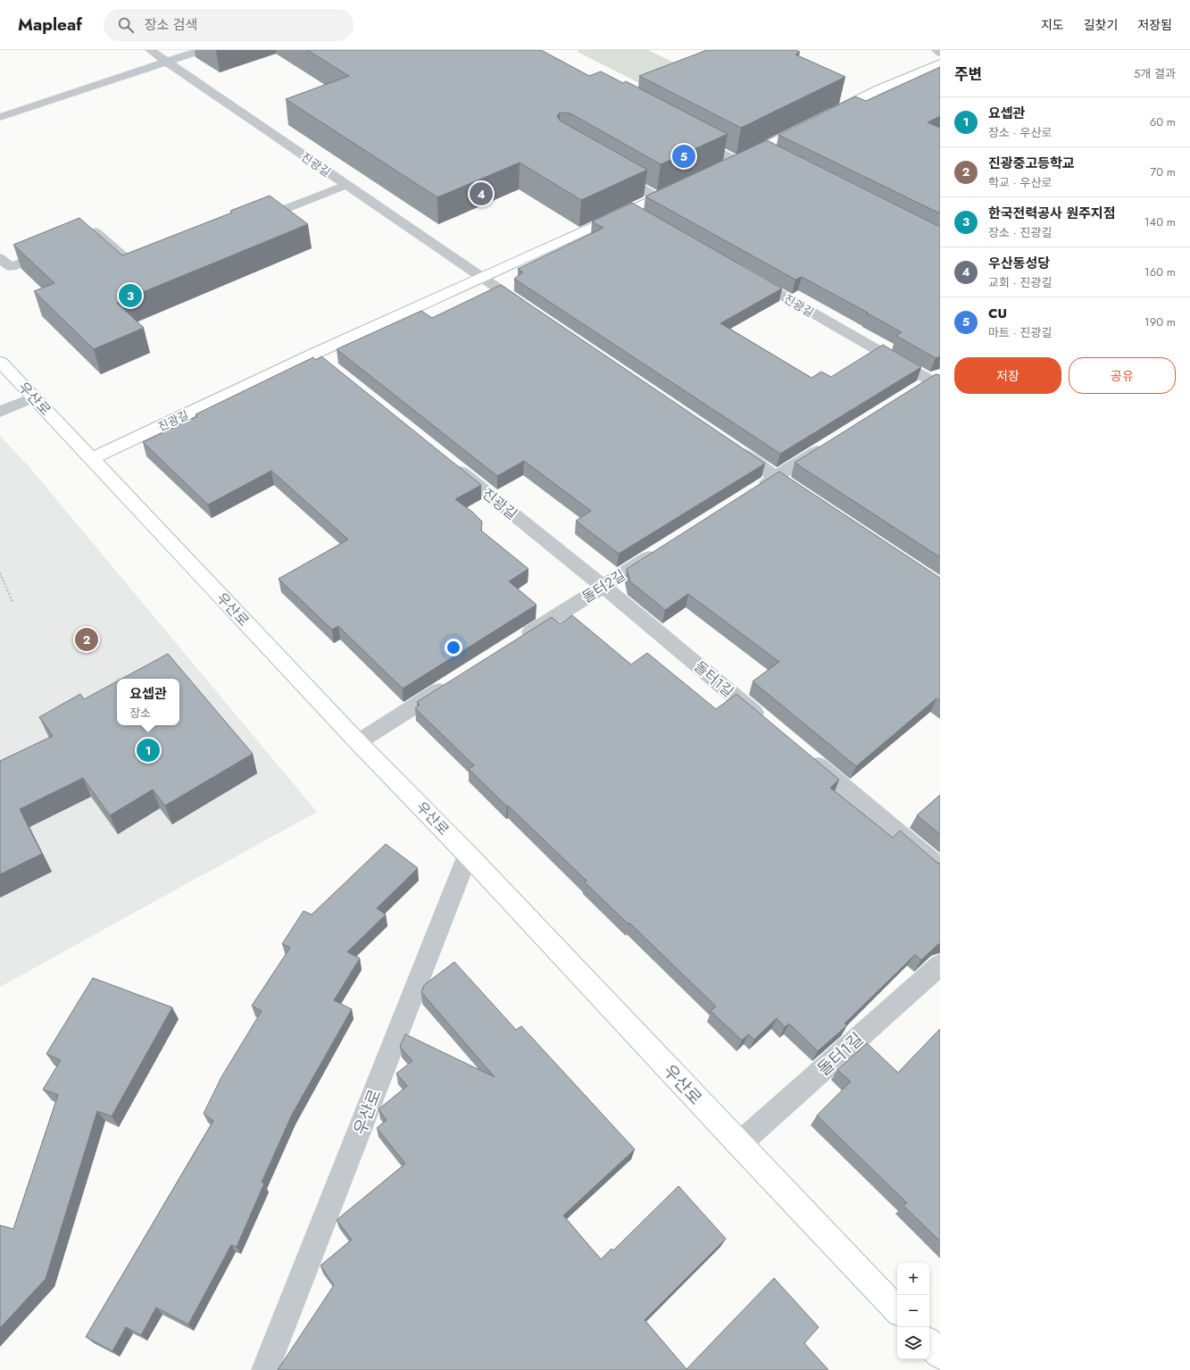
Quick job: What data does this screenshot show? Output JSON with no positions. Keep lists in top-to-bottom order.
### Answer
{
  "streets": {
    "street": [
      "진광길",
      "우산로",
      "돌터2길",
      "돌터1길"
    ]
  },
  "crossings": [
    ["진광길", "우산로"],
    ["진광길", "돌터2길"],
    ["진광길", "돌터1길"],
    ["우산로", "돌터1길"],
    ["돌터2길", "돌터1길"]
  ],
  "page": {
    "header": "Mapleaf",
    "search": "장소 검색",
    "nav": ["지도", "길찾기", "저장됨"],
    "heading": ["주변", "5개 결과"],
    "list": [
      {
        "mark": "1",
        "name": "요셉관",
        "note": "장소 · 우산로",
        "value": "60 m"
      },
      {
        "mark": "2",
        "name": "진광중고등학교",
        "note": "학교 · 우산로",
        "value": "70 m"
      },
      {
        "mark": "3",
        "name": "한국전력공사 원주지점",
        "note": "장소 · 진광길",
        "value": "140 m"
      },
      {
        "mark": "4",
        "name": "우산동성당",
        "note": "교회 · 진광길",
        "value": "160 m"
      },
      {
        "mark": "5",
        "name": "CU",
        "note": "마트 · 진광길",
        "value": "190 m"
      }
    ],
    "pins": [
      "5",
      "4",
      "3",
      "2",
      "1"
    ],
    "buttons": ["저장", "공유"],
    "popup": ["요셉관", "장소"],
    "map_buttons": ["+", "−"]
  }
}
